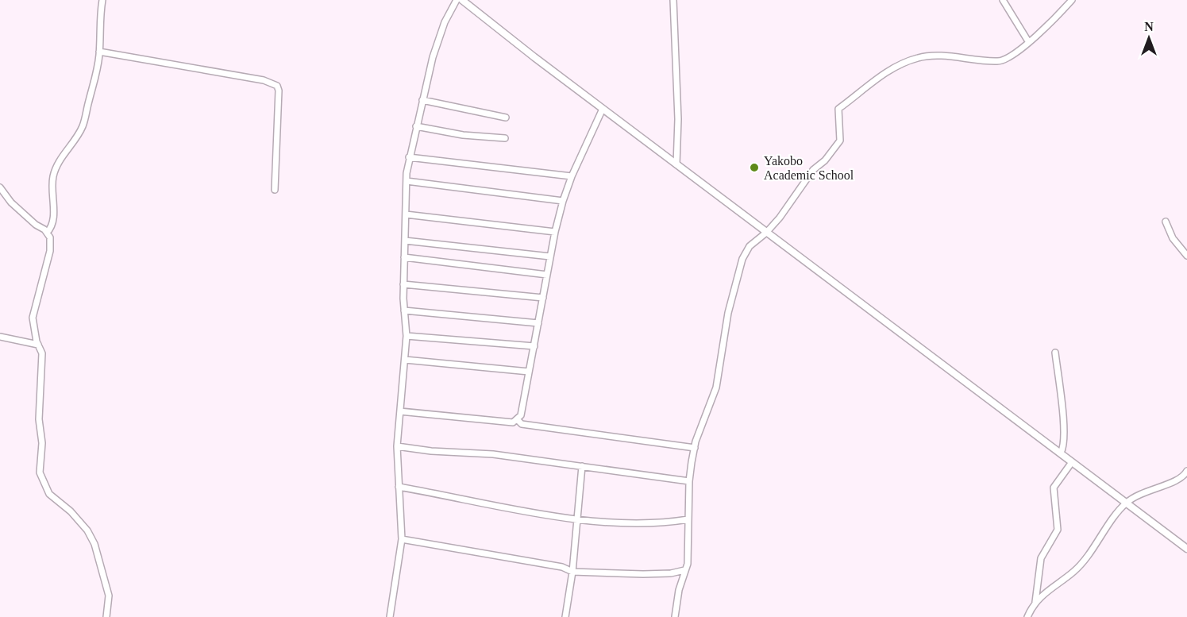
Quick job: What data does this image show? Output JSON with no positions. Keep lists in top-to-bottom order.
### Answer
{
  "places": ["Yakobo Academic School"],
  "north": "top"
}
